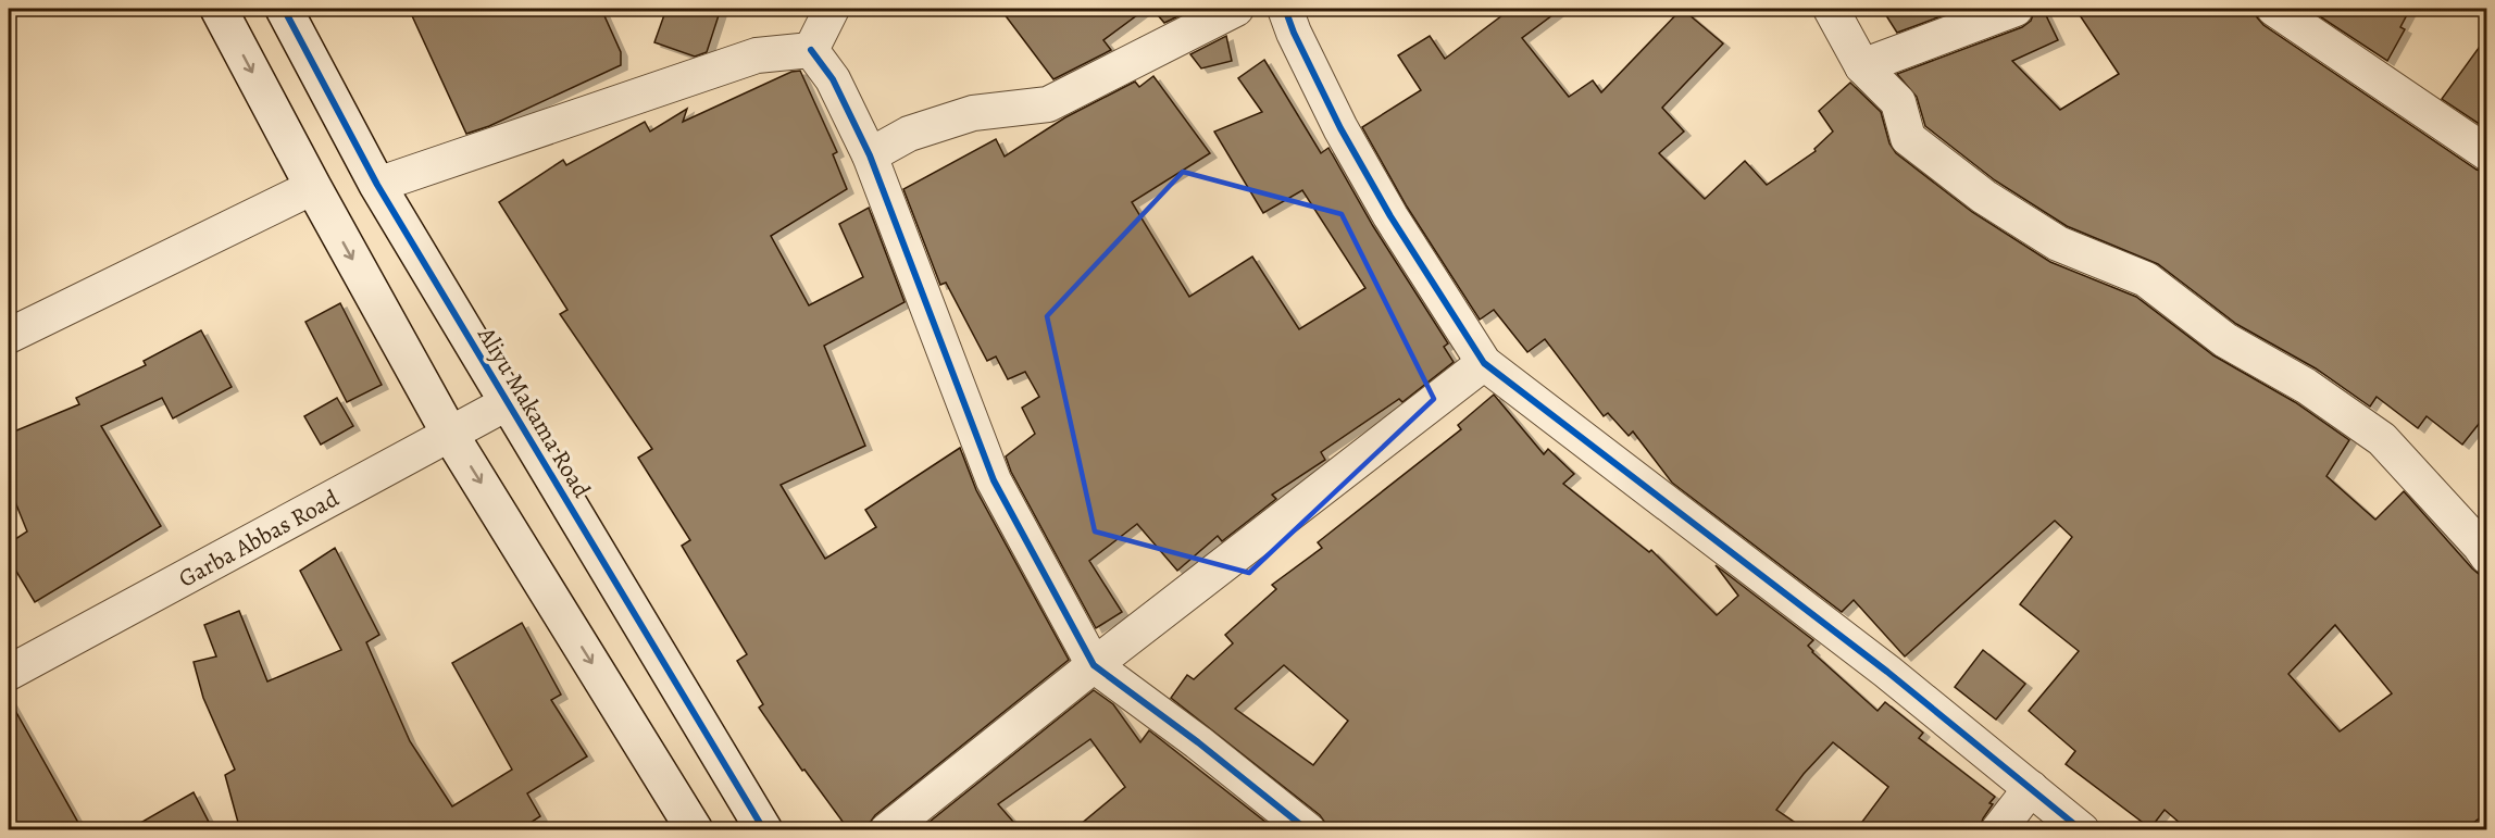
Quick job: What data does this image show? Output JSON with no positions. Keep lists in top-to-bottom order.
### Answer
{
  "streets": {
    "street": ["Aliyu Makama Road", "Garba Abbas Road"]
  },
  "crossings": [
    ["Aliyu Makama Road", "Garba Abbas Road"]
  ]
}
